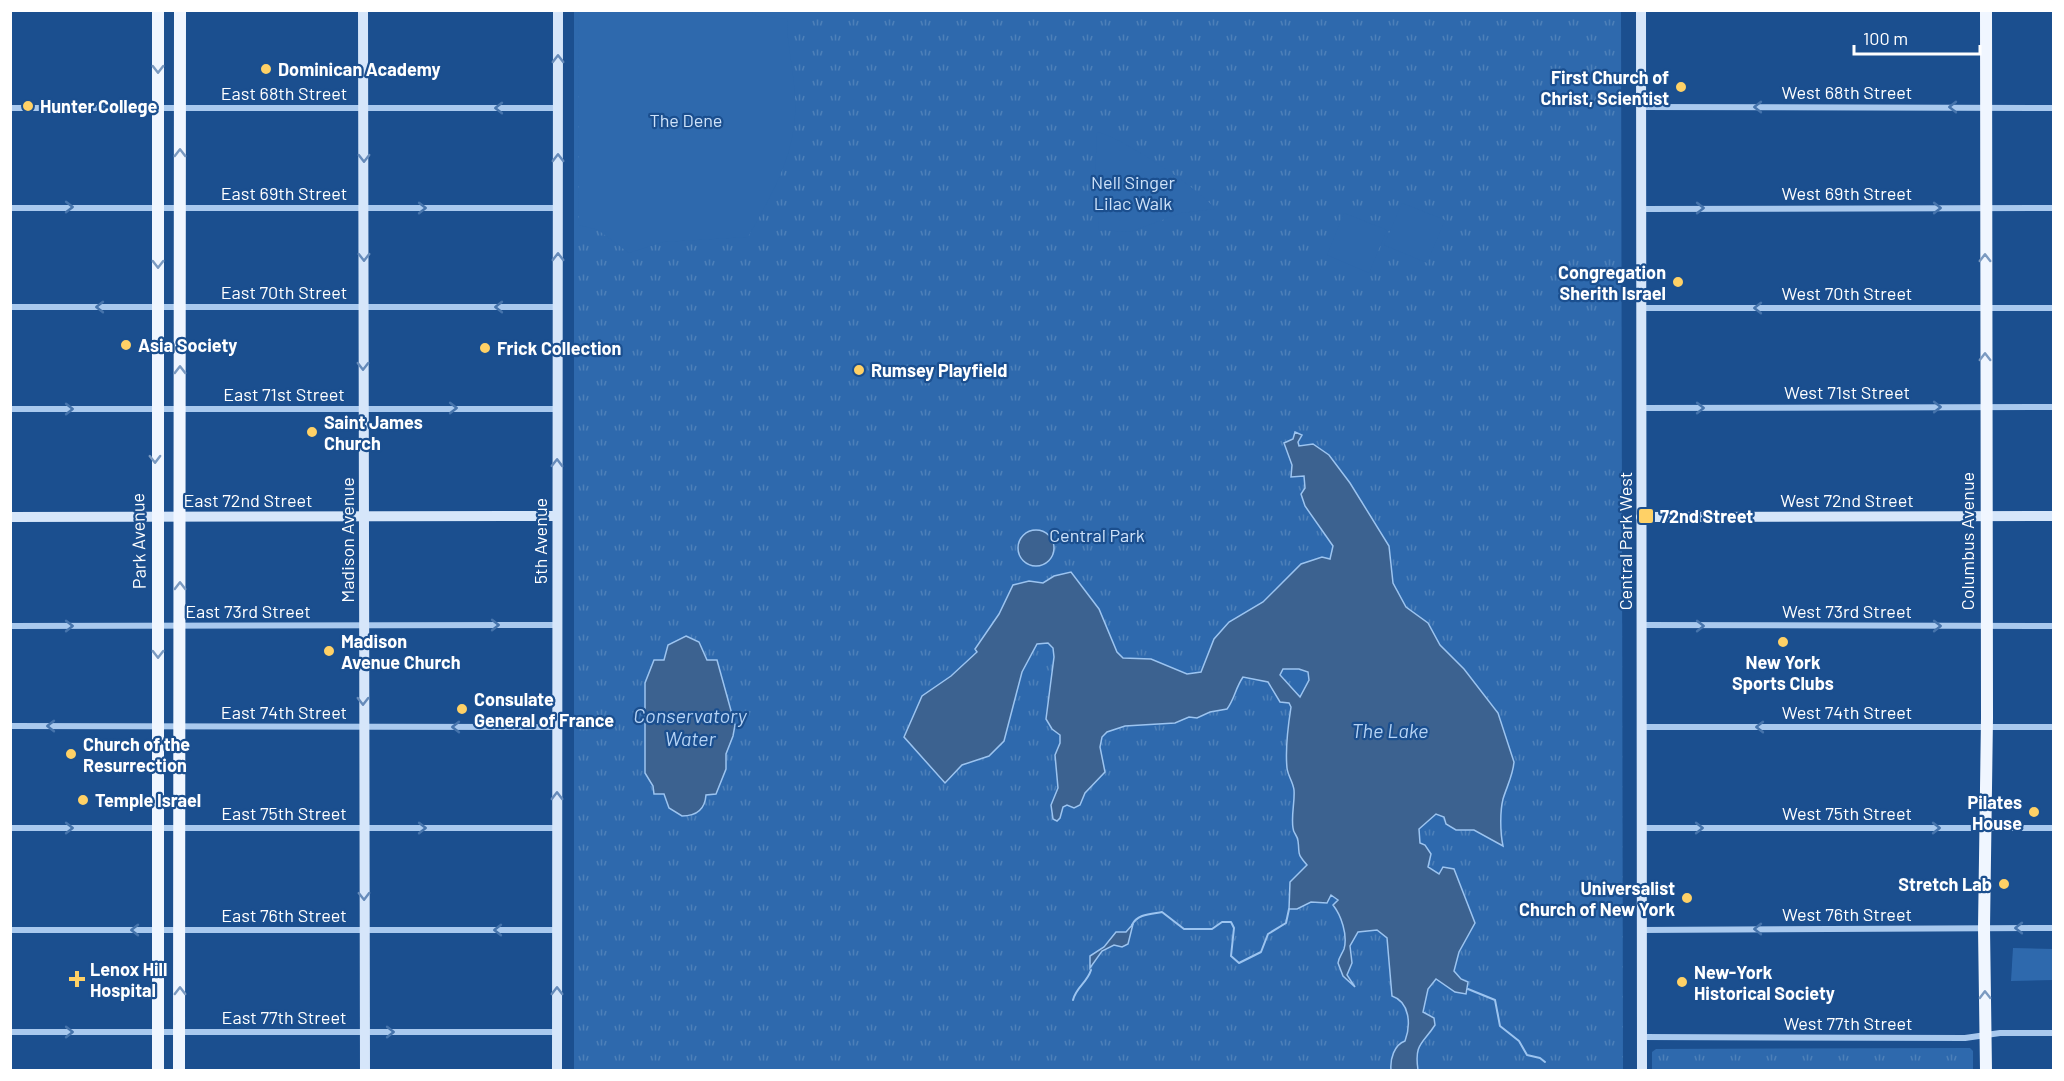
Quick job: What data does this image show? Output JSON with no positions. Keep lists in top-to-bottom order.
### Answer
{
  "streets": {
    "main road": [
      "East 72nd Street",
      "West 72nd Street",
      "Madison Avenue",
      "Park Avenue",
      "5th Avenue",
      "Central Park West",
      "Columbus Avenue"
    ],
    "street": [
      "West 68th Street",
      "East 68th Street",
      "East 69th Street",
      "West 69th Street",
      "East 70th Street",
      "West 70th Street",
      "West 71st Street",
      "East 71st Street",
      "East 73rd Street",
      "West 73rd Street",
      "East 74th Street",
      "West 74th Street",
      "East 75th Street",
      "West 75th Street",
      "West 76th Street",
      "East 76th Street",
      "East 77th Street",
      "West 77th Street"
    ]
  },
  "crossings": [
    ["West 68th Street", "Central Park West"],
    ["West 68th Street", "Columbus Avenue"],
    ["East 68th Street", "Madison Avenue"],
    ["East 68th Street", "Park Avenue"],
    ["East 68th Street", "5th Avenue"],
    ["East 69th Street", "Madison Avenue"],
    ["East 69th Street", "Park Avenue"],
    ["East 69th Street", "5th Avenue"],
    ["West 69th Street", "Central Park West"],
    ["West 69th Street", "Columbus Avenue"],
    ["East 70th Street", "Madison Avenue"],
    ["East 70th Street", "Park Avenue"],
    ["East 70th Street", "5th Avenue"],
    ["West 70th Street", "Central Park West"],
    ["West 70th Street", "Columbus Avenue"],
    ["West 71st Street", "Central Park West"],
    ["West 71st Street", "Columbus Avenue"],
    ["East 71st Street", "Madison Avenue"],
    ["East 71st Street", "Park Avenue"],
    ["East 71st Street", "5th Avenue"],
    ["East 72nd Street", "Madison Avenue"],
    ["East 72nd Street", "Park Avenue"],
    ["East 72nd Street", "5th Avenue"],
    ["West 72nd Street", "Central Park West"],
    ["West 72nd Street", "Columbus Avenue"],
    ["Madison Avenue", "East 73rd Street"],
    ["Madison Avenue", "East 74th Street"],
    ["Madison Avenue", "East 75th Street"],
    ["Madison Avenue", "East 76th Street"],
    ["Madison Avenue", "East 77th Street"],
    ["Park Avenue", "East 73rd Street"],
    ["Park Avenue", "East 74th Street"],
    ["Park Avenue", "East 75th Street"],
    ["Park Avenue", "East 76th Street"],
    ["Park Avenue", "East 77th Street"],
    ["5th Avenue", "East 73rd Street"],
    ["5th Avenue", "East 74th Street"],
    ["5th Avenue", "East 75th Street"],
    ["5th Avenue", "East 76th Street"],
    ["5th Avenue", "East 77th Street"],
    ["Central Park West", "West 73rd Street"],
    ["Central Park West", "West 74th Street"],
    ["Central Park West", "West 75th Street"],
    ["Central Park West", "West 76th Street"],
    ["Central Park West", "West 77th Street"],
    ["Columbus Avenue", "West 73rd Street"],
    ["Columbus Avenue", "West 74th Street"],
    ["Columbus Avenue", "West 75th Street"],
    ["Columbus Avenue", "West 76th Street"],
    ["Columbus Avenue", "West 77th Street"]
  ],
  "one_way": [
    "West 68th Street",
    "East 68th Street",
    "East 69th Street",
    "West 69th Street",
    "East 70th Street",
    "West 70th Street",
    "West 71st Street",
    "East 71st Street",
    "Madison Avenue",
    "5th Avenue",
    "East 73rd Street",
    "West 73rd Street",
    "East 74th Street",
    "West 74th Street",
    "East 75th Street",
    "West 75th Street",
    "West 76th Street",
    "East 76th Street",
    "East 77th Street"
  ],
  "water": ["Conservatory Water", "The Lake"],
  "parks": ["The Dene", "Nell Singer Lilac Walk", "Central Park"],
  "places": {
    "other": [
      "Dominican Academy",
      "First Church of Christ, Scientist",
      "Hunter College",
      "Congregation Sherith Israel",
      "Asia Society",
      "Frick Collection",
      "Rumsey Playfield",
      "Saint James Church",
      "New York Sports Clubs",
      "Madison Avenue Church",
      "Consulate General of France",
      "Church of the Resurrection",
      "Temple Israel",
      "Pilates House",
      "Stretch Lab",
      "Universalist Church of New York",
      "New-York Historical Society"
    ],
    "transit": ["72nd Street"],
    "health": ["Lenox Hill Hospital"]
  },
  "scale_bar": "100 m"
}
